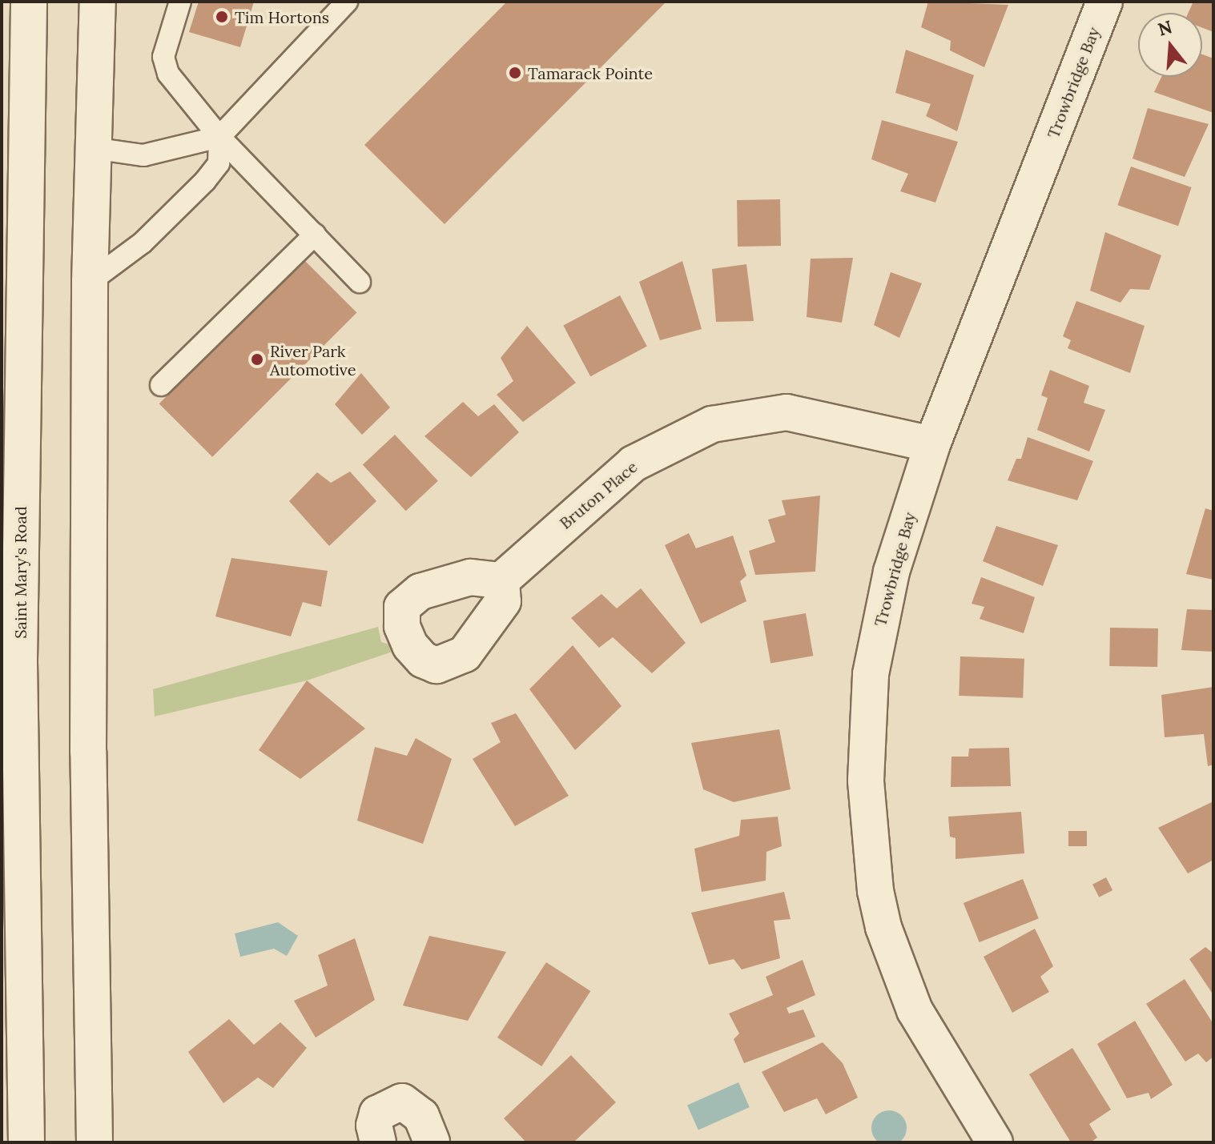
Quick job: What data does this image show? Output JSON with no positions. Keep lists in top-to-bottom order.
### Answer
{
  "streets": {
    "main road": ["Trowbridge Bay", "Bruton Place", "Saint Mary's Road"]
  },
  "crossings": [
    ["Trowbridge Bay", "Bruton Place"]
  ],
  "places": ["Tim Hortons", "Tamarack Pointe", "River Park Automotive"],
  "north": "top"
}
